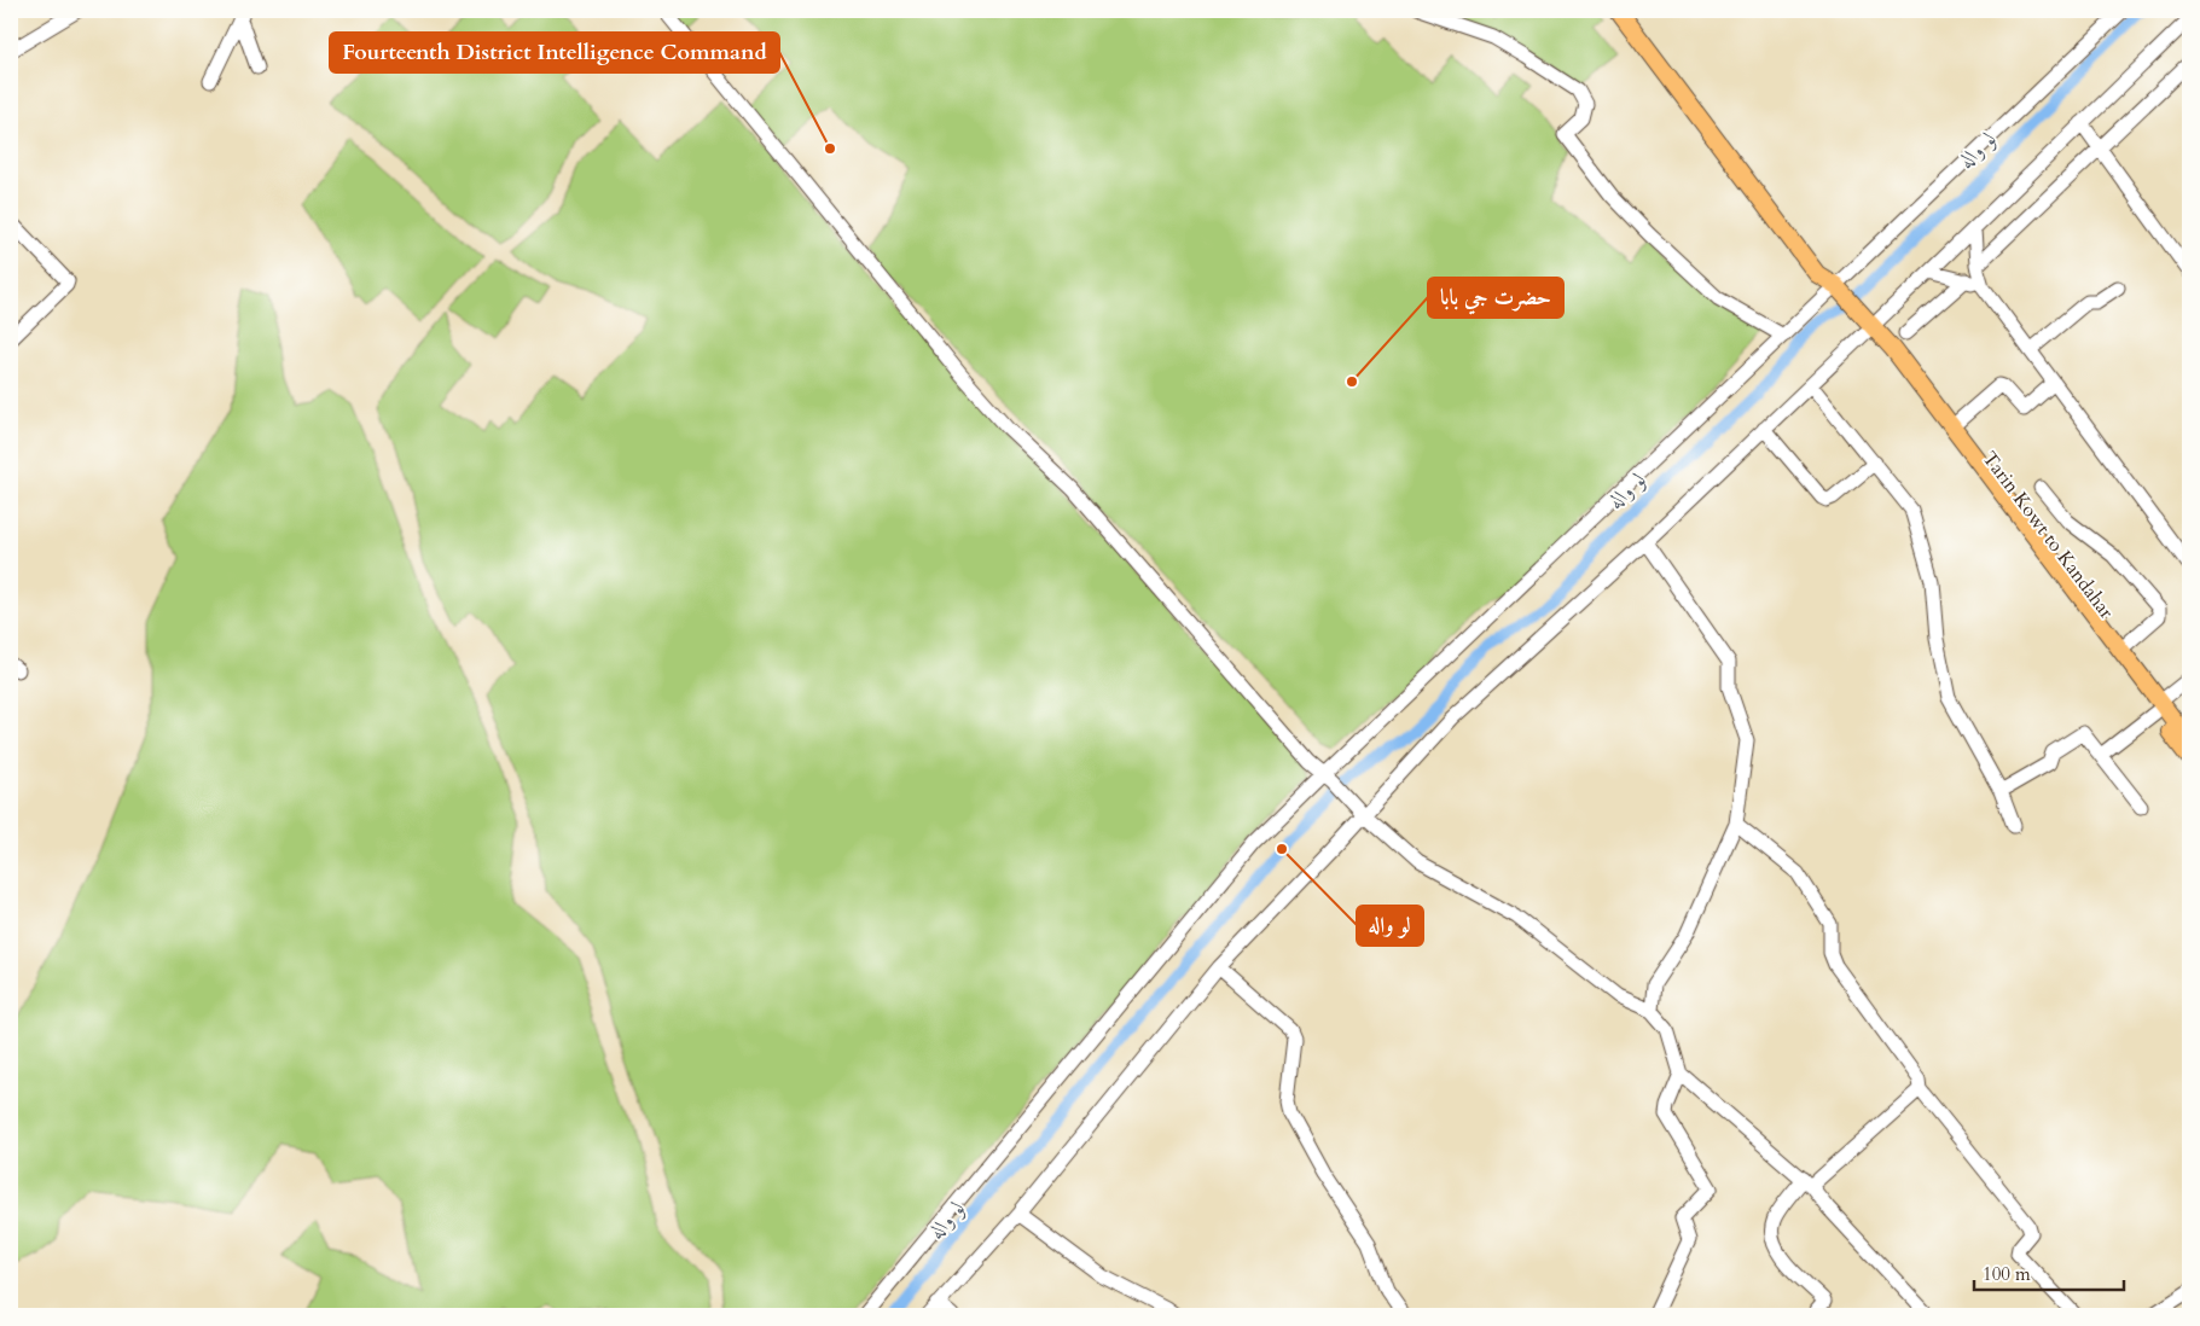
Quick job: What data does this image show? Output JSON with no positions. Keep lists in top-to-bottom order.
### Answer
{
  "streets": {
    "main road": ["Tarin Kowt to Kandahar"]
  },
  "water": ["لو واله"],
  "places": ["Fourteenth District Intelligence Command", "حضرت جي بابا", "لو واله"],
  "scale_bar": "100 m"
}
